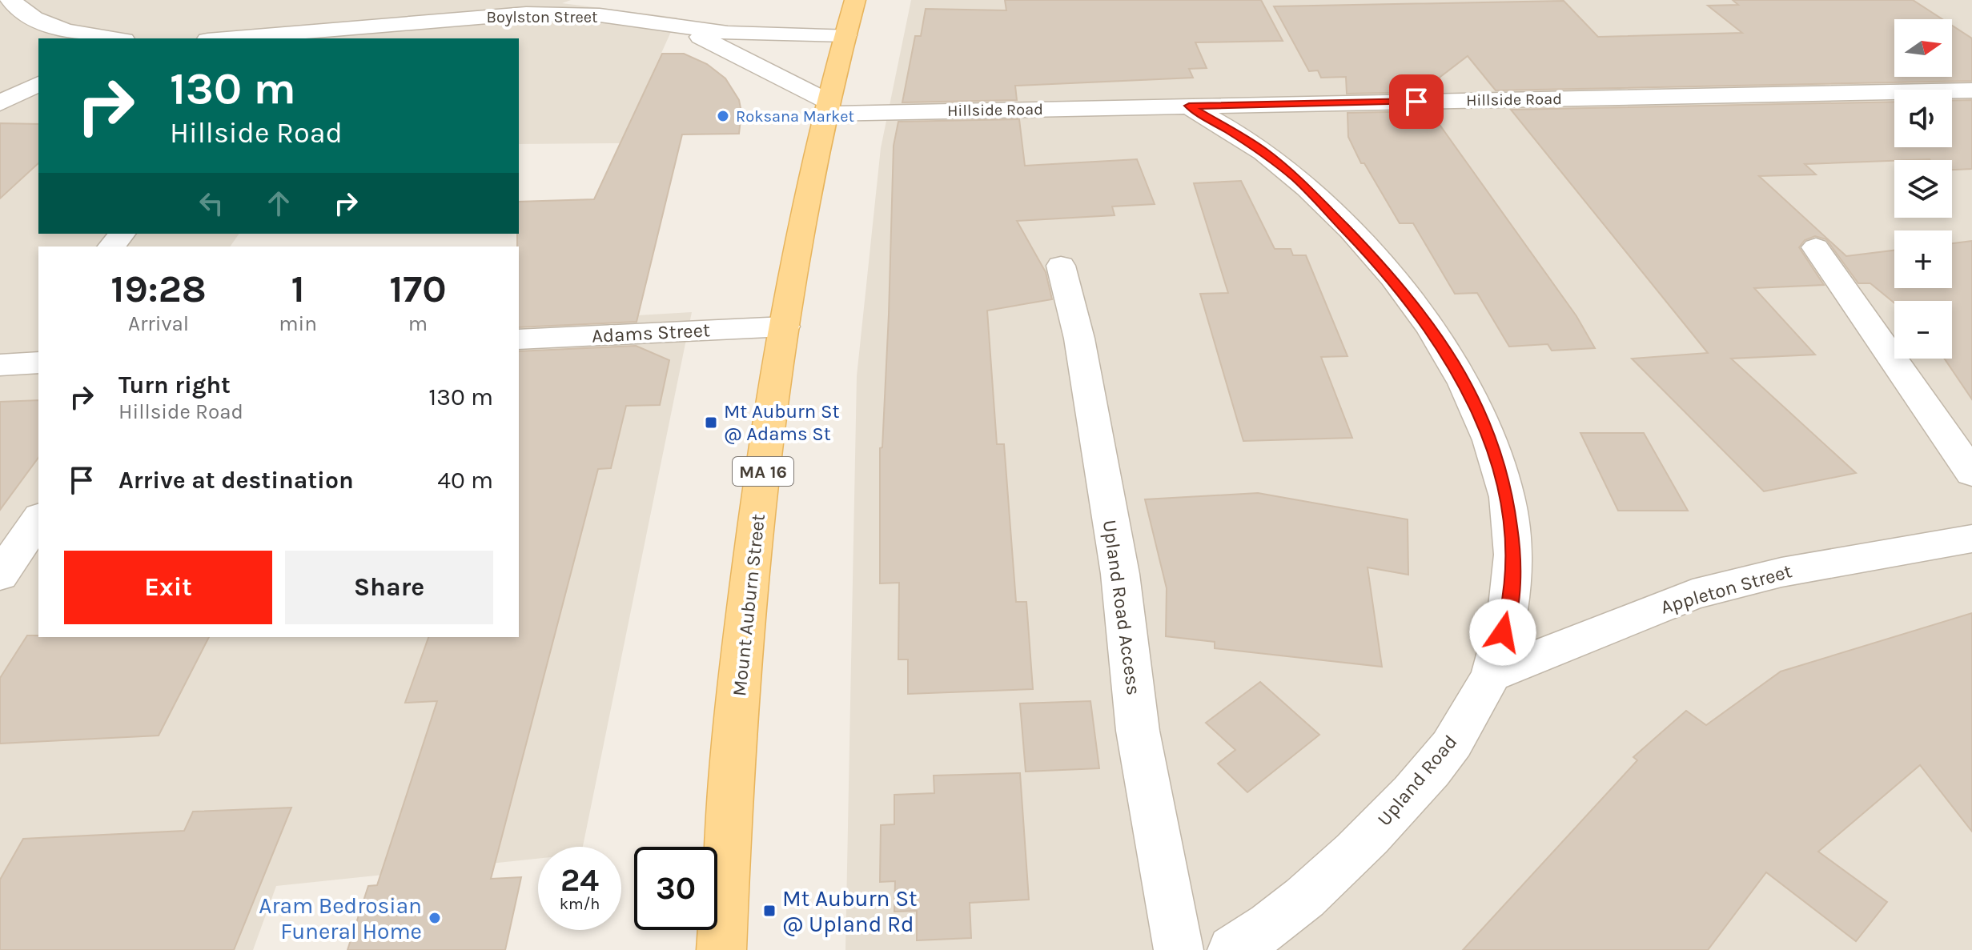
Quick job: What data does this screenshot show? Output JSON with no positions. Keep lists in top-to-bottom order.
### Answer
{
  "streets": {
    "main road": ["MA 16", "Mount Auburn Street"],
    "street": [
      "Boylston Street",
      "Hillside Road",
      "Adams Street",
      "Appleton Street",
      "Upland Road Access",
      "Upland Road"
    ]
  },
  "crossings": [
    ["Boylston Street", "Hillside Road"],
    ["Boylston Street", "Mount Auburn Street"],
    ["Hillside Road", "Mount Auburn Street"],
    ["Hillside Road", "Upland Road"],
    ["Adams Street", "Mount Auburn Street"],
    ["Appleton Street", "Upland Road"]
  ],
  "places": {
    "other": ["Roksana Market", "Aram Bedrosian Funeral Home"],
    "transit": ["Mt Auburn St @ Adams St", "Mt Auburn St @ Upland Rd"]
  },
  "north": "right",
  "page": {
    "map_buttons": ["+", "−"],
    "turn": ["130 m", "Hillside Road"],
    "eta": [
      "19:28",
      "Arrival",
      "1",
      "min",
      "170",
      "m"
    ],
    "list": [
      {
        "name": "Turn right",
        "note": "Hillside Road",
        "value": "130 m"
      },
      {
        "name": "Arrive at destination",
        "value": "40 m"
      }
    ],
    "buttons": ["Exit", "Share"],
    "speed": "24 km/h",
    "limit": "30"
  }
}
